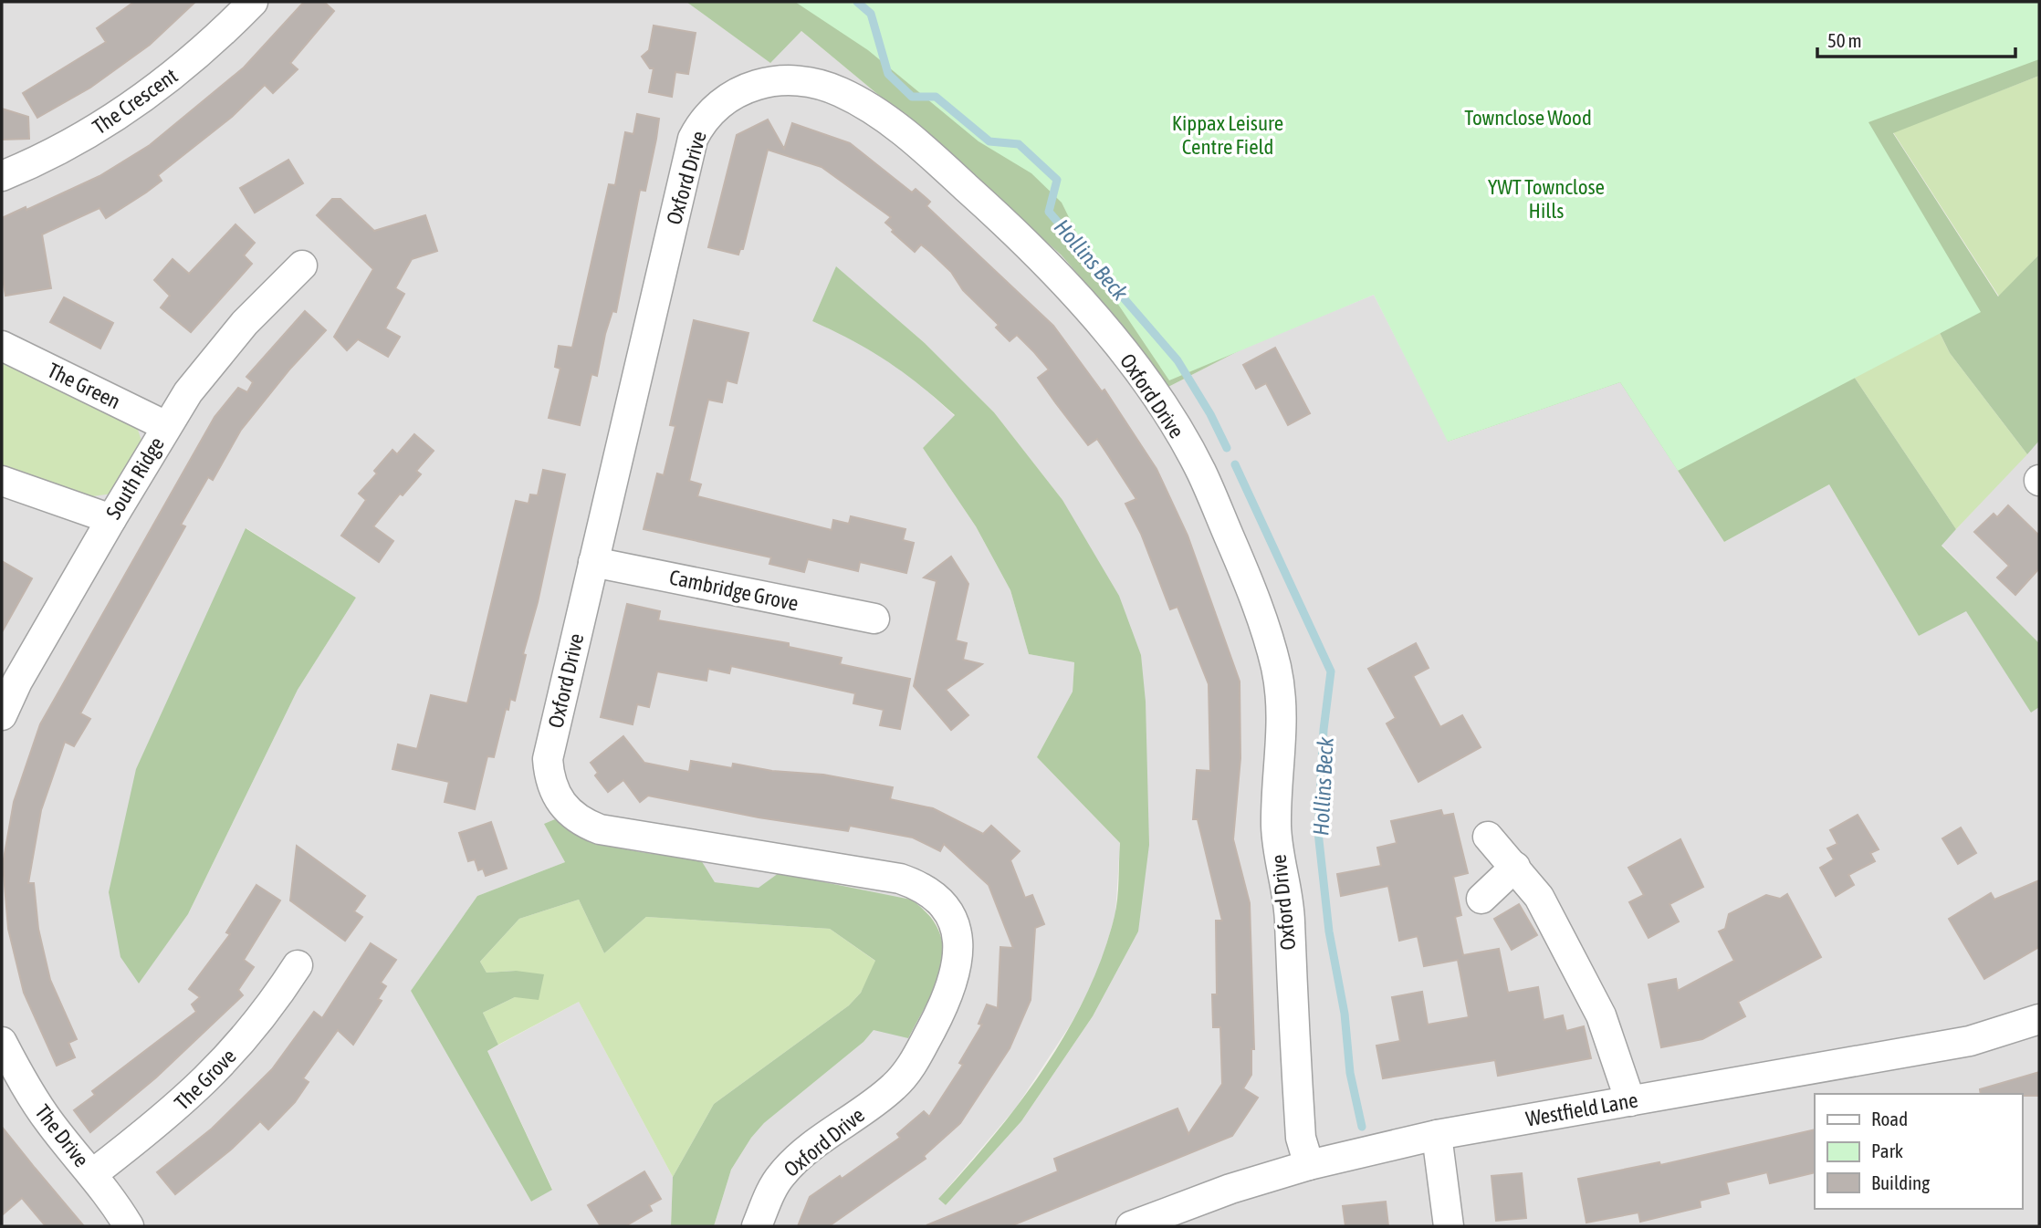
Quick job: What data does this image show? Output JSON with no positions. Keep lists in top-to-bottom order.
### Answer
{
  "streets": {
    "street": [
      "The Crescent",
      "Oxford Drive",
      "The Green",
      "South Ridge",
      "Cambridge Grove",
      "The Grove",
      "Westfield Lane",
      "The Drive"
    ]
  },
  "crossings": [
    ["Oxford Drive", "Cambridge Grove"],
    ["Oxford Drive", "Westfield Lane"],
    ["The Green", "South Ridge"],
    ["The Grove", "The Drive"]
  ],
  "water": ["Hollins Beck"],
  "parks": ["Townclose Wood", "Kippax Leisure Centre Field", "YWT Townclose Hills"],
  "legend": ["Road", "Park", "Building"],
  "scale_bar": "50 m"
}
